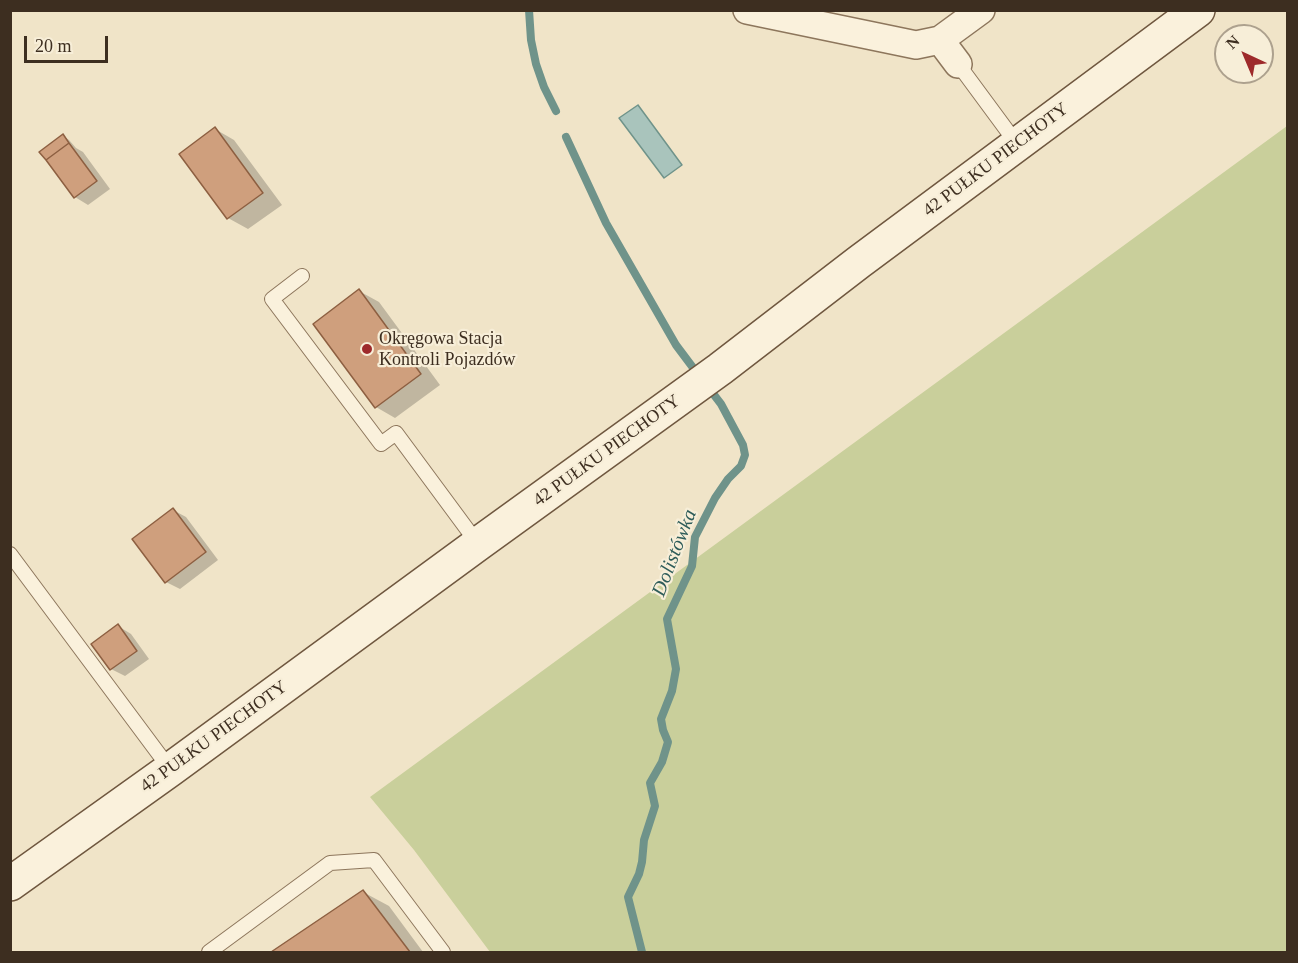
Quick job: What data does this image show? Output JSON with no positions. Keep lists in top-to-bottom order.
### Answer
{
  "streets": {
    "street": ["42 PUŁKU PIECHOTY"]
  },
  "water": ["Dolistówka"],
  "places": ["Okręgowa Stacja Kontroli Pojazdów"],
  "scale_bar": "20 m",
  "north": "top left"
}
